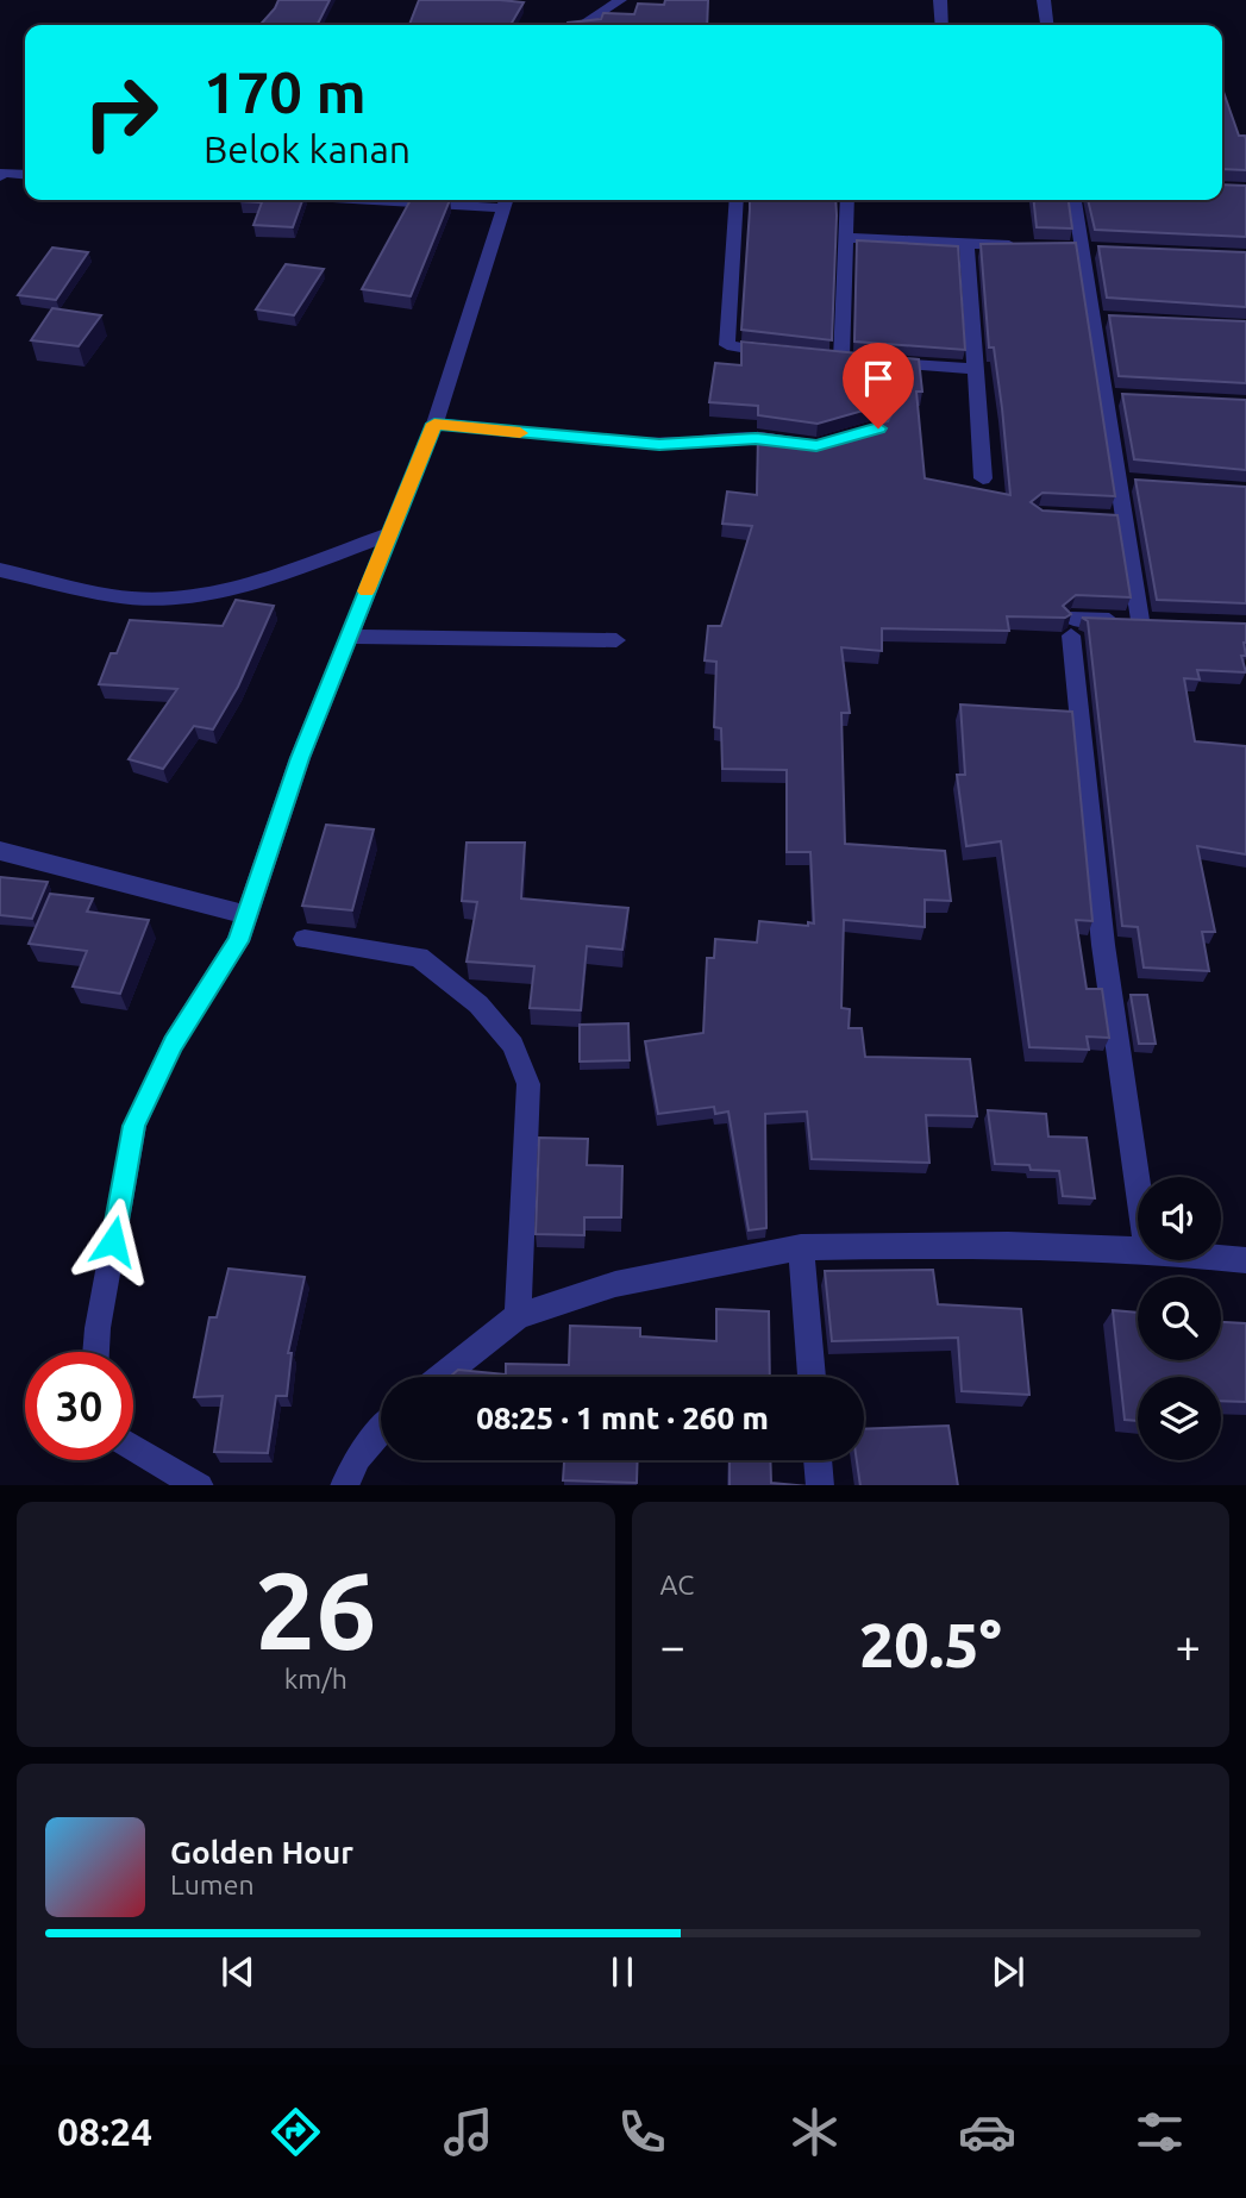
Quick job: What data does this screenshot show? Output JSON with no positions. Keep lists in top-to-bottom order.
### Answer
{
  "page": {
    "turn": ["170 m", "Belok kanan"],
    "limit": "30",
    "trip": "08:25 · 1 mnt · 260 m",
    "tile": [
      ["26", "km/h"],
      "AC"
    ],
    "heat": ["−", "20.5°", "+"],
    "song": ["Golden Hour", "Lumen"],
    "tabs": "08:24"
  }
}
